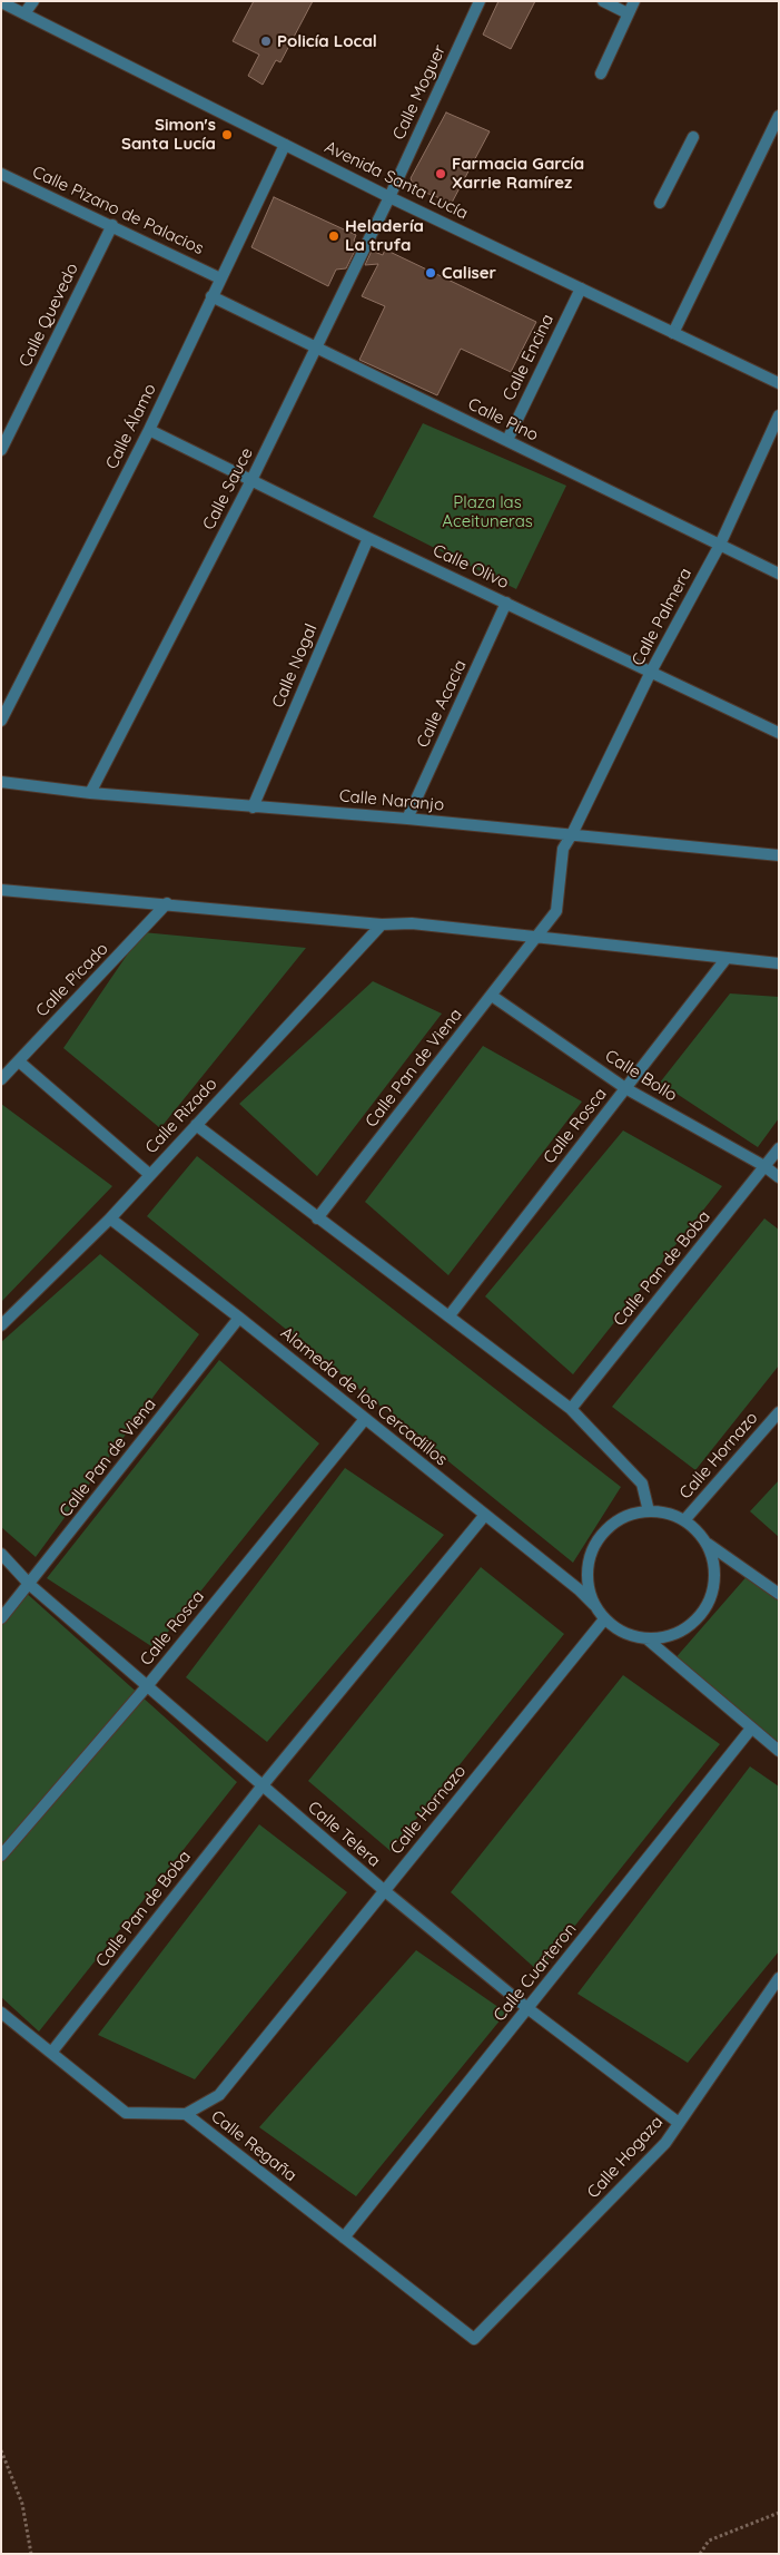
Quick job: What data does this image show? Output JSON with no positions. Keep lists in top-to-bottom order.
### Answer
{
  "streets": {
    "street": [
      "Calle Moguer",
      "Avenida Santa Lucía",
      "Calle Pizano de Palacios",
      "Calle Quevedo",
      "Calle Encina",
      "Calle Pino",
      "Calle Álamo",
      "Calle Sauce",
      "Calle Olivo",
      "Calle Palmera",
      "Calle Nogal",
      "Calle Acacia",
      "Calle Naranjo",
      "Calle Picado",
      "Calle Pan de Viena",
      "Calle Bollo",
      "Calle Rizado",
      "Calle Rosca",
      "Calle Pan de Boba",
      "Alameda de los Cercadillos",
      "Calle Hornazo",
      "Calle Telera",
      "Calle Cuarteron",
      "Calle Regaña",
      "Calle Hogaza"
    ]
  },
  "crossings": [
    ["Calle Moguer", "Avenida Santa Lucía"],
    ["Calle Moguer", "Calle Sauce"],
    ["Avenida Santa Lucía", "Calle Encina"],
    ["Avenida Santa Lucía", "Calle Álamo"],
    ["Avenida Santa Lucía", "Calle Sauce"],
    ["Calle Pizano de Palacios", "Calle Quevedo"],
    ["Calle Pizano de Palacios", "Calle Álamo"],
    ["Calle Encina", "Calle Pino"],
    ["Calle Pino", "Calle Álamo"],
    ["Calle Pino", "Calle Sauce"],
    ["Calle Pino", "Calle Palmera"],
    ["Calle Álamo", "Calle Olivo"],
    ["Calle Sauce", "Calle Olivo"],
    ["Calle Sauce", "Calle Naranjo"],
    ["Calle Olivo", "Calle Palmera"],
    ["Calle Olivo", "Calle Nogal"],
    ["Calle Olivo", "Calle Acacia"],
    ["Calle Palmera", "Calle Naranjo"],
    ["Calle Palmera", "Calle Pan de Viena"],
    ["Calle Nogal", "Calle Naranjo"],
    ["Calle Acacia", "Calle Naranjo"],
    ["Calle Pan de Viena", "Calle Bollo"],
    ["Calle Pan de Viena", "Alameda de los Cercadillos"],
    ["Calle Pan de Viena", "Calle Telera"],
    ["Calle Bollo", "Calle Rosca"],
    ["Calle Bollo", "Calle Pan de Boba"],
    ["Calle Rizado", "Alameda de los Cercadillos"],
    ["Calle Rosca", "Alameda de los Cercadillos"],
    ["Calle Rosca", "Calle Telera"],
    ["Calle Pan de Boba", "Alameda de los Cercadillos"],
    ["Calle Pan de Boba", "Calle Telera"],
    ["Calle Pan de Boba", "Calle Regaña"],
    ["Alameda de los Cercadillos", "Calle Hornazo"],
    ["Calle Hornazo", "Calle Telera"],
    ["Calle Hornazo", "Calle Regaña"],
    ["Calle Telera", "Calle Cuarteron"],
    ["Calle Telera", "Calle Hogaza"],
    ["Calle Cuarteron", "Calle Regaña"],
    ["Calle Regaña", "Calle Hogaza"]
  ],
  "parks": ["Plaza las Aceituneras"],
  "places": [
    "Policía Local",
    "Simon's Santa Lucía",
    "Farmacia García Xarrie Ramírez",
    "Heladería La trufa",
    "Caliser"
  ]
}
